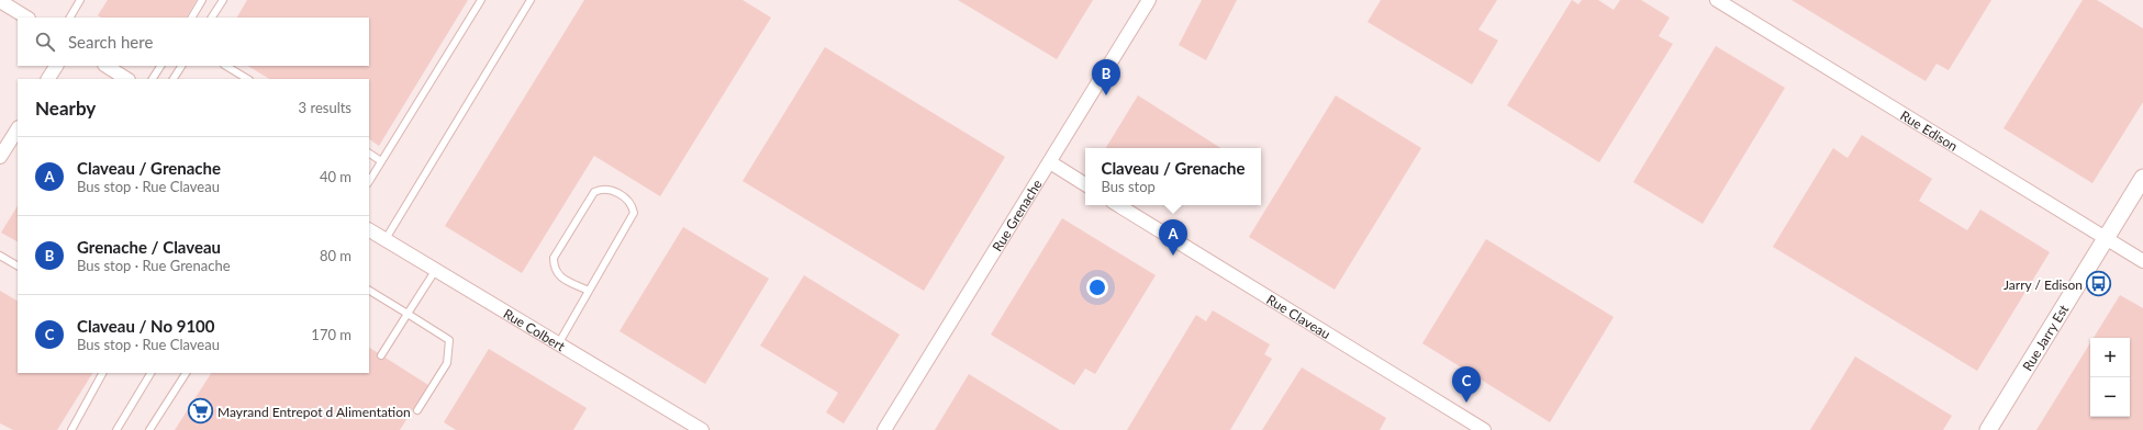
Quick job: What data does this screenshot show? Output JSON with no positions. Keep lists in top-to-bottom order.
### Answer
{
  "streets": {
    "street": [
      "Rue Edison",
      "Rue Grenache",
      "Rue Claveau",
      "Rue Colbert",
      "Rue Jarry Est"
    ]
  },
  "crossings": [
    ["Rue Edison", "Rue Jarry Est"]
  ],
  "places": {
    "bus stop": ["Jarry / Edison"],
    "supermarket": ["Mayrand Entrepot d Alimentation"]
  },
  "page": {
    "search": "Search here",
    "pins": ["B", "A", "C"],
    "heading": ["Nearby", "3 results"],
    "list": [
      {
        "mark": "A",
        "name": "Claveau / Grenache",
        "note": "Bus stop · Rue Claveau",
        "value": "40 m"
      },
      {
        "mark": "B",
        "name": "Grenache / Claveau",
        "note": "Bus stop · Rue Grenache",
        "value": "80 m"
      },
      {
        "mark": "C",
        "name": "Claveau / No 9100",
        "note": "Bus stop · Rue Claveau",
        "value": "170 m"
      }
    ],
    "popup": ["Claveau / Grenache", "Bus stop"],
    "map_buttons": ["+", "−"]
  }
}
